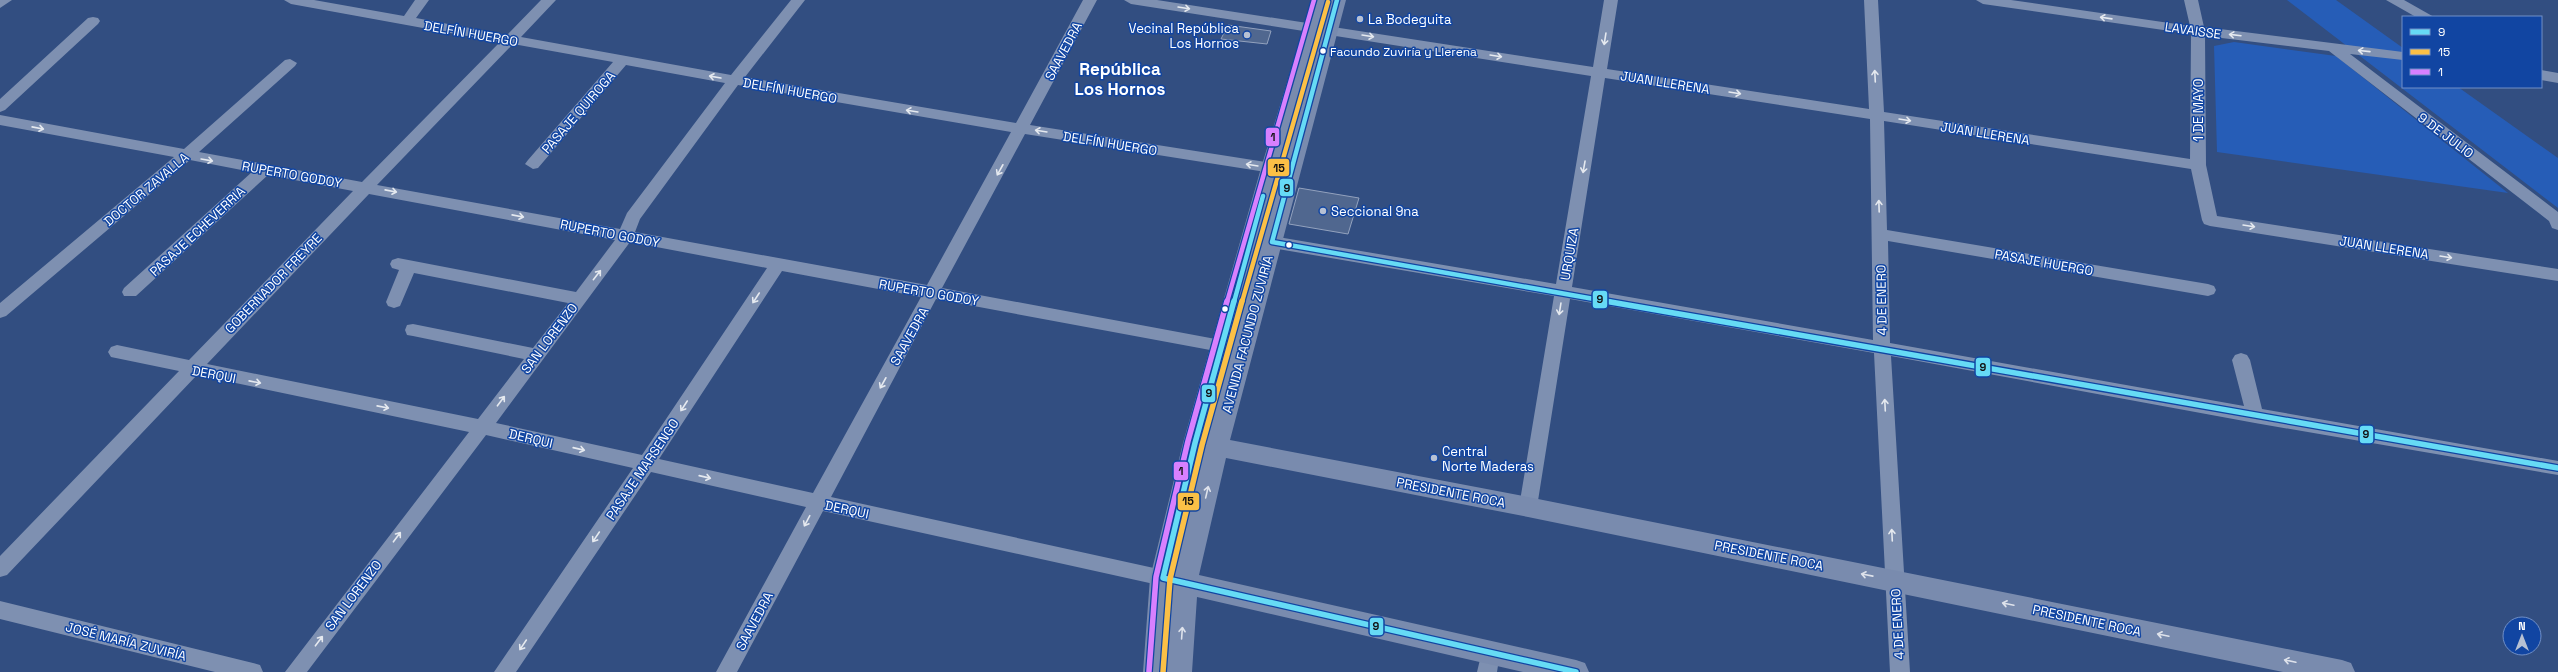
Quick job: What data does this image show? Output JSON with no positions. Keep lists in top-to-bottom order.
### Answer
{
  "streets": {
    "main road": ["AVENIDA FACUNDO ZUVIRÍA", "DERQUI", "PRESIDENTE ROCA"],
    "street": [
      "LAVAISSE",
      "DELFÍN HUERGO",
      "SAAVEDRA",
      "JUAN LLERENA",
      "1 DE MAYO",
      "PASAJE QUIROGA",
      "9 DE JULIO",
      "RUPERTO GODOY",
      "DOCTOR ZAVALLA",
      "PASAJE ECHEVERRIA",
      "URQUIZA",
      "PASAJE HUERGO",
      "GOBERNADOR FREYRE",
      "4 DE ENERO",
      "SAN LORENZO",
      "PASAJE MARSENGO",
      "JOSÉ MARÍA ZUVIRÍA"
    ]
  },
  "crossings": [
    ["LAVAISSE", "1 DE MAYO"],
    ["LAVAISSE", "9 DE JULIO"],
    ["DELFÍN HUERGO", "SAAVEDRA"],
    ["DELFÍN HUERGO", "PASAJE QUIROGA"],
    ["DELFÍN HUERGO", "GOBERNADOR FREYRE"],
    ["DELFÍN HUERGO", "AVENIDA FACUNDO ZUVIRÍA"],
    ["DELFÍN HUERGO", "SAN LORENZO"],
    ["SAAVEDRA", "RUPERTO GODOY"],
    ["SAAVEDRA", "DERQUI"],
    ["JUAN LLERENA", "1 DE MAYO"],
    ["JUAN LLERENA", "URQUIZA"],
    ["JUAN LLERENA", "4 DE ENERO"],
    ["JUAN LLERENA", "AVENIDA FACUNDO ZUVIRÍA"],
    ["RUPERTO GODOY", "DOCTOR ZAVALLA"],
    ["RUPERTO GODOY", "PASAJE ECHEVERRIA"],
    ["RUPERTO GODOY", "GOBERNADOR FREYRE"],
    ["RUPERTO GODOY", "AVENIDA FACUNDO ZUVIRÍA"],
    ["RUPERTO GODOY", "SAN LORENZO"],
    ["RUPERTO GODOY", "PASAJE MARSENGO"],
    ["URQUIZA", "PRESIDENTE ROCA"],
    ["PASAJE HUERGO", "4 DE ENERO"],
    ["GOBERNADOR FREYRE", "DERQUI"],
    ["4 DE ENERO", "PRESIDENTE ROCA"],
    ["AVENIDA FACUNDO ZUVIRÍA", "DERQUI"],
    ["AVENIDA FACUNDO ZUVIRÍA", "PRESIDENTE ROCA"],
    ["SAN LORENZO", "DERQUI"],
    ["DERQUI", "PASAJE MARSENGO"]
  ],
  "one_way": [
    "LAVAISSE",
    "DELFÍN HUERGO",
    "SAAVEDRA",
    "JUAN LLERENA",
    "RUPERTO GODOY",
    "URQUIZA",
    "4 DE ENERO",
    "SAN LORENZO",
    "DERQUI",
    "PASAJE MARSENGO",
    "PRESIDENTE ROCA"
  ],
  "districts": ["República Los Hornos"],
  "places": [
    "La Bodeguita",
    "Vecinal República Los Hornos",
    "Facundo Zuviría y Llerena",
    "Seccional 9na",
    "Central Norte Maderas"
  ],
  "lines": ["transit line 9", "transit line 1", "transit line 15"],
  "legend": ["9", "15", "1"],
  "north": "top"
}
